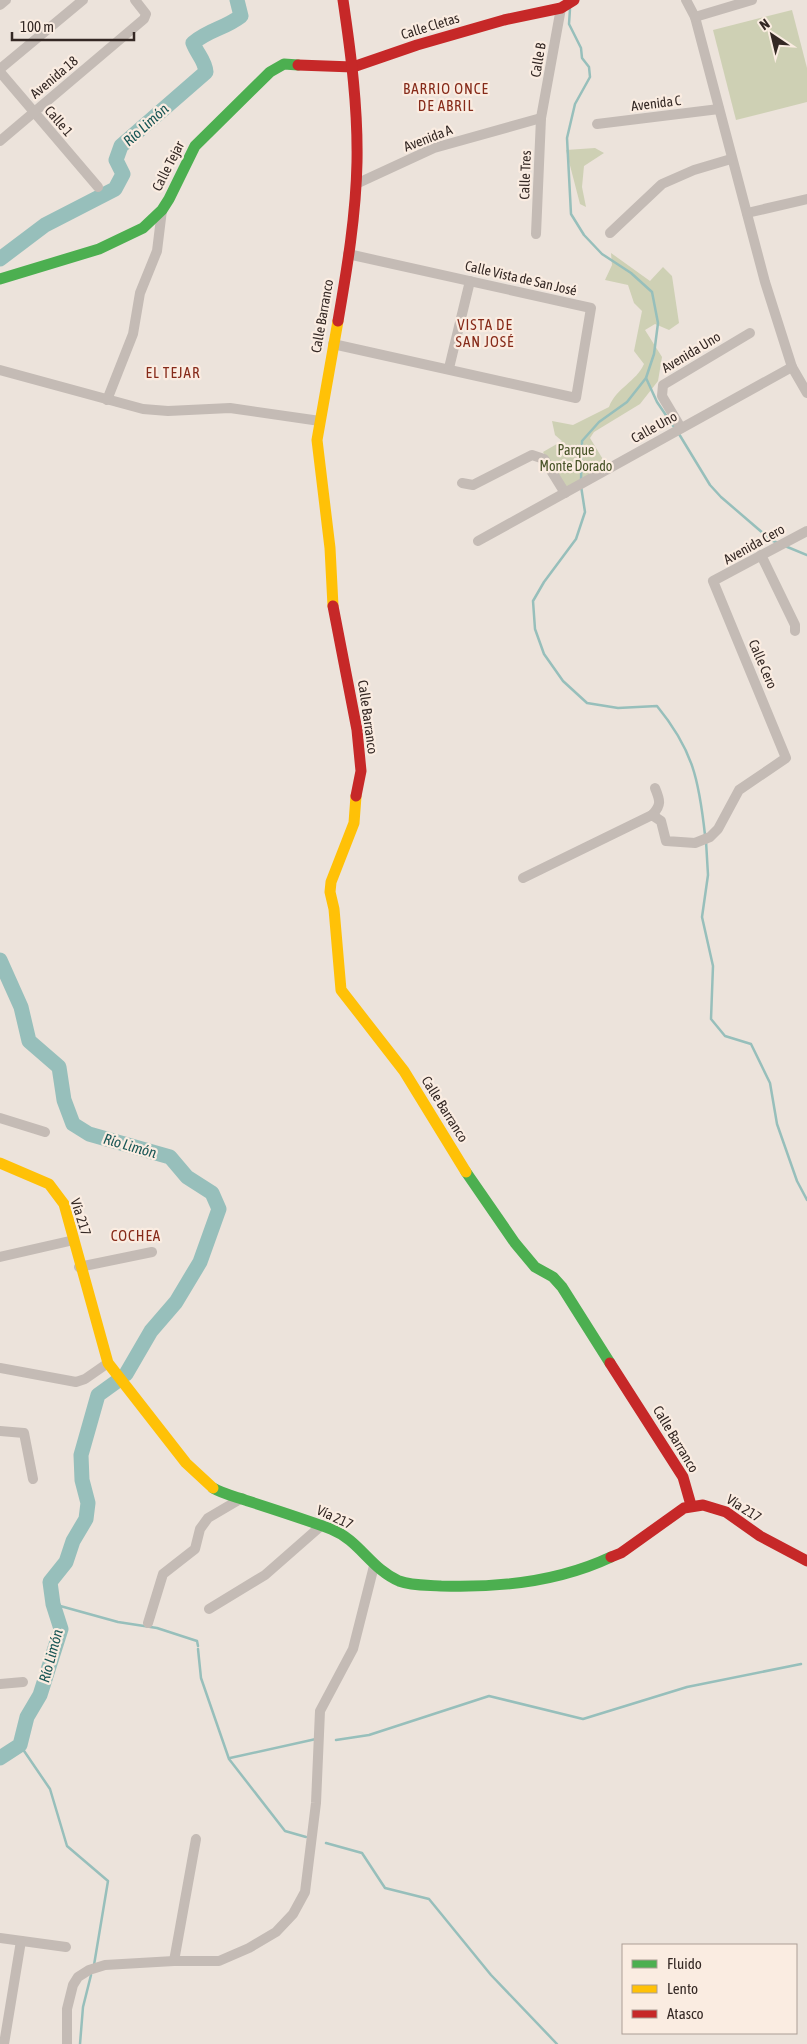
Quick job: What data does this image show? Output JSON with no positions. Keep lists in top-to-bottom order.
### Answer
{
  "streets": {
    "street": [
      "Calle Cletas",
      "Calle B",
      "Avenida 18",
      "Avenida C",
      "Calle 1",
      "Avenida A",
      "Calle Tejar",
      "Calle Tres",
      "Calle Vista de San José",
      "Calle Barranco",
      "Avenida Uno",
      "Calle Uno",
      "Avenida Cero",
      "Calle Cero",
      "Vía 217"
    ]
  },
  "crossings": [
    ["Calle Cletas", "Calle B"],
    ["Calle Cletas", "Calle Tejar"],
    ["Calle Cletas", "Calle Barranco"],
    ["Calle B", "Avenida A"],
    ["Calle B", "Calle Tres"],
    ["Avenida 18", "Calle 1"],
    ["Avenida A", "Calle Tres"],
    ["Avenida A", "Calle Barranco"],
    ["Calle Tejar", "Calle Barranco"],
    ["Calle Vista de San José", "Calle Barranco"],
    ["Calle Barranco", "Vía 217"],
    ["Avenida Uno", "Calle Uno"],
    ["Avenida Cero", "Calle Cero"]
  ],
  "districts": [
    "BARRIO ONCE DE ABRIL",
    "VISTA DE SAN JOSÉ",
    "EL TEJAR",
    "COCHEA"
  ],
  "water": ["Río Limón"],
  "parks": ["Parque Monte Dorado"],
  "legend": ["Fluido", "Lento", "Atasco"],
  "scale_bar": "100 m",
  "north": "top left"
}
